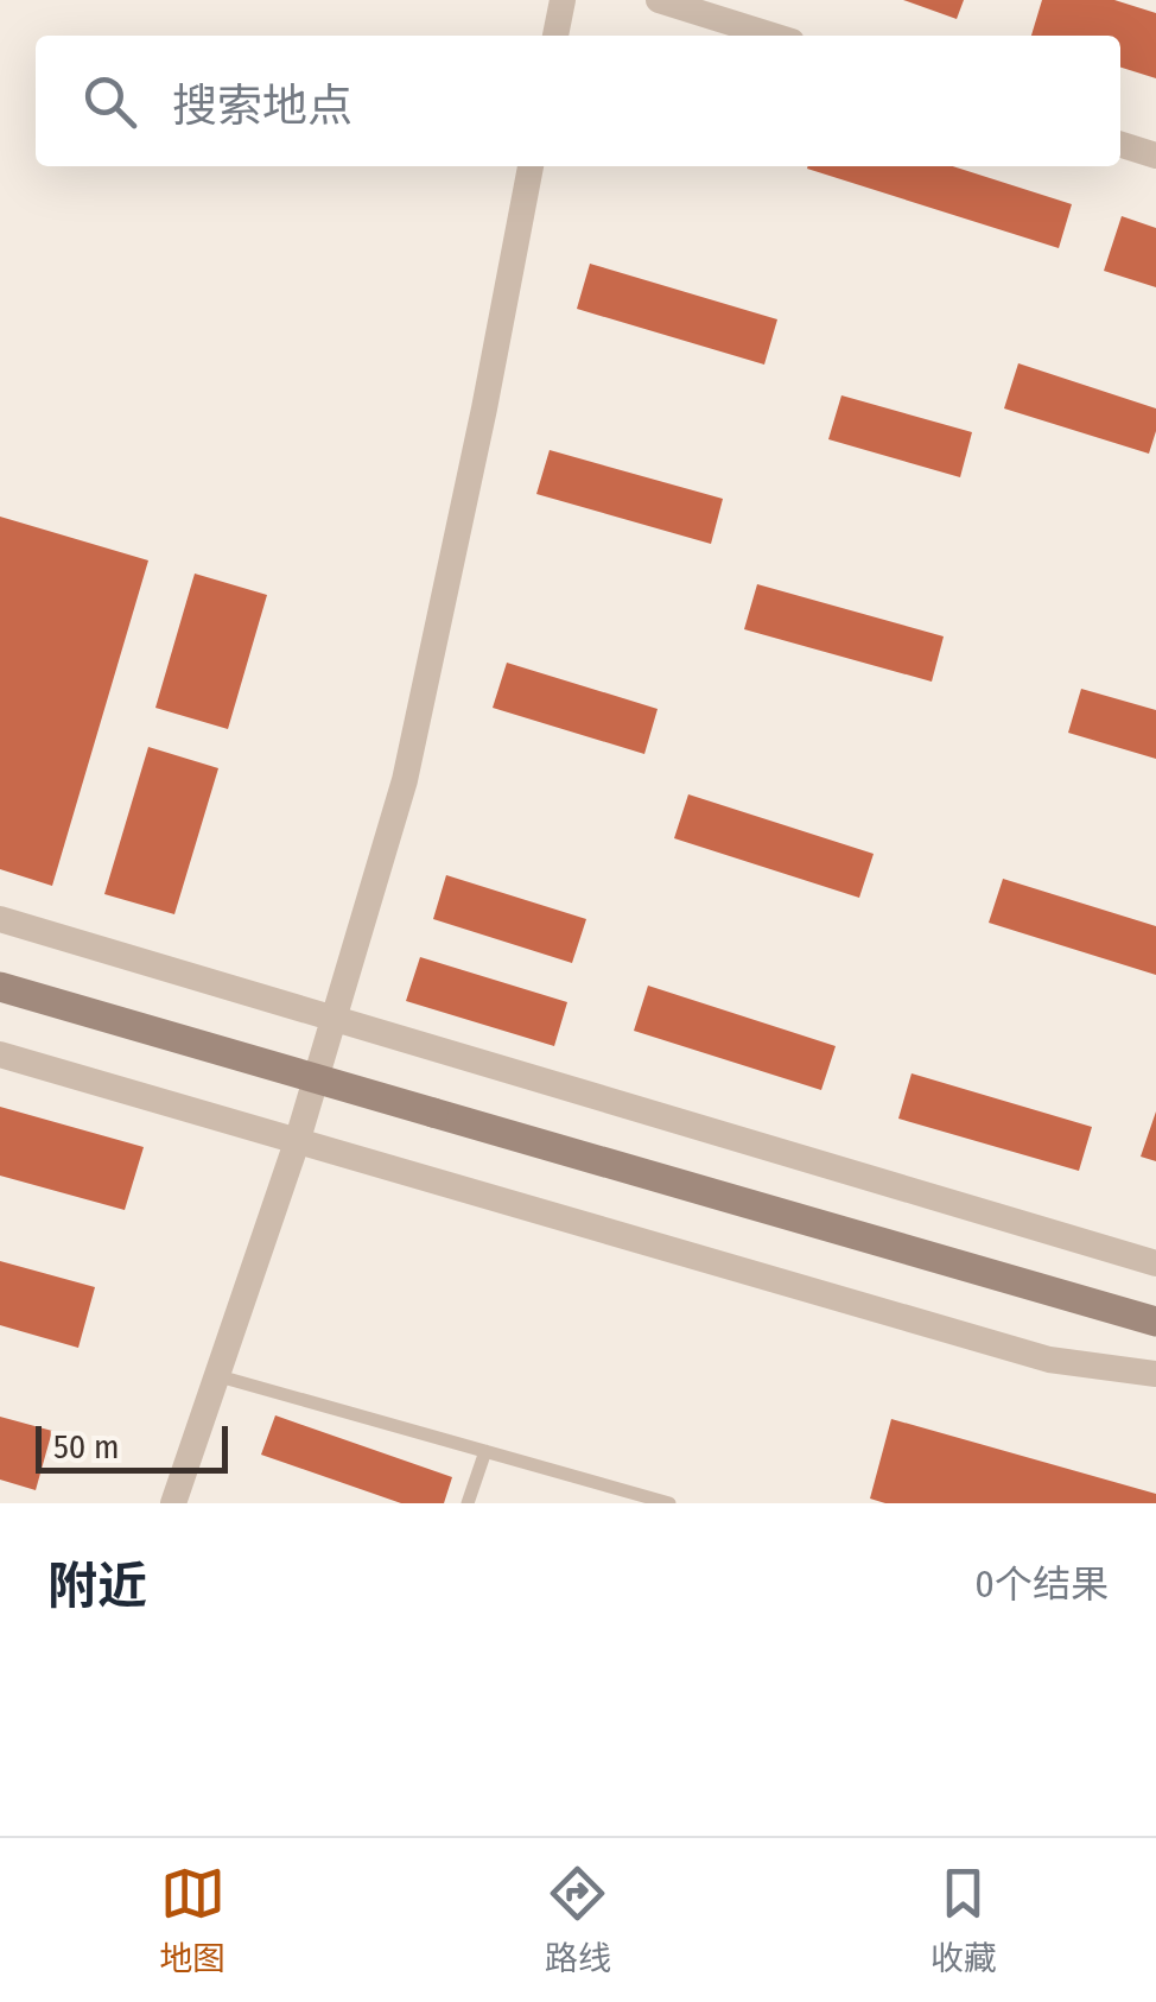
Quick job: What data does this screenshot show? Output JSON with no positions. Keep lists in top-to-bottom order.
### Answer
{
  "scale_bar": "50 m",
  "page": {
    "search": "搜索地点",
    "scale": "50 m",
    "heading": ["附近", "0个结果"],
    "nav": ["地图", "路线", "收藏"]
  }
}
